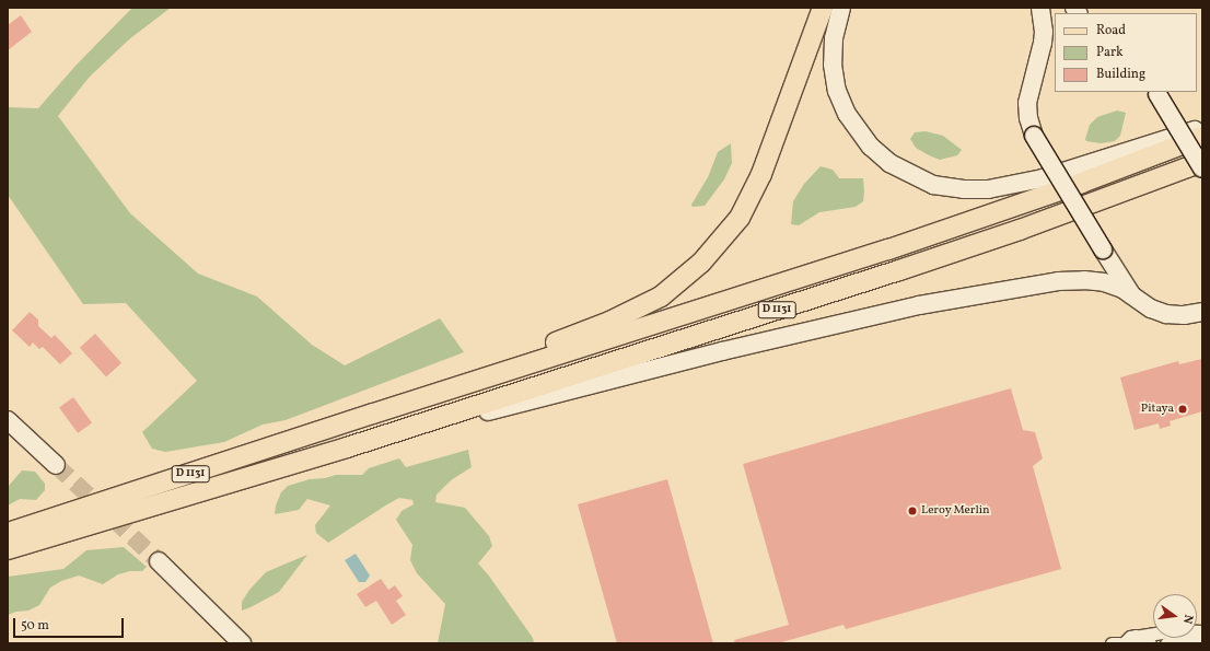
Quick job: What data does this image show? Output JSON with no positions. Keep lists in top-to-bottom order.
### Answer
{
  "streets": {
    "main road": ["D 1131"]
  },
  "places": ["Pitaya", "Leroy Merlin"],
  "legend": ["Road", "Park", "Building"],
  "scale_bar": "50 m",
  "north": "right"
}
